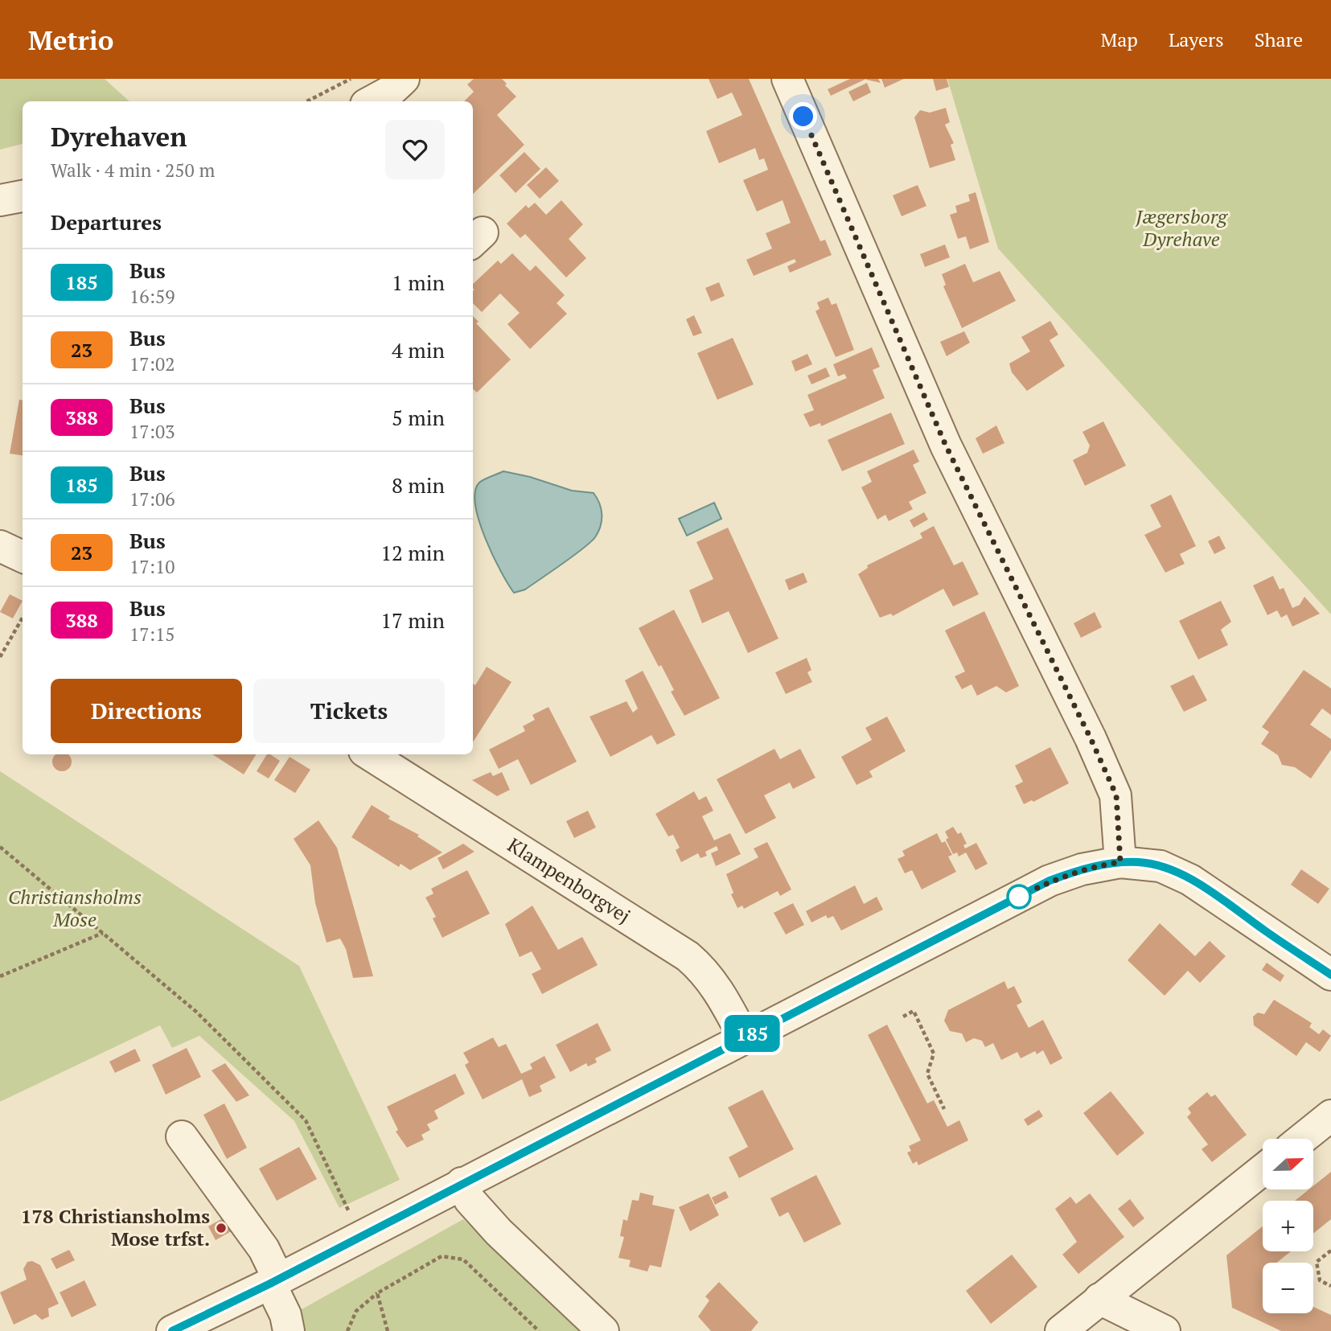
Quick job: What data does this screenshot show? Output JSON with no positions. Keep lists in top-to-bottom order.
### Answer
{
  "streets": {
    "street": ["Klampenborgvej"]
  },
  "parks": ["Jægersborg Dyrehave", "Christiansholms Mose"],
  "places": ["178 Christiansholms Mose trfst."],
  "lines": ["bus line 185"],
  "north": "right",
  "page": {
    "header": "Metrio",
    "nav": ["Map", "Layers", "Share"],
    "on_map": "185",
    "heading": [
      ["Dyrehaven", "Walk · 4 min · 250 m"],
      "Departures"
    ],
    "list": [
      {
        "mark": "185",
        "name": "Bus",
        "note": "16:59",
        "value": "1 min"
      },
      {
        "mark": "23",
        "name": "Bus",
        "note": "17:02",
        "value": "4 min"
      },
      {
        "mark": "388",
        "name": "Bus",
        "note": "17:03",
        "value": "5 min"
      },
      {
        "mark": "185",
        "name": "Bus",
        "note": "17:06",
        "value": "8 min"
      },
      {
        "mark": "23",
        "name": "Bus",
        "note": "17:10",
        "value": "12 min"
      },
      {
        "mark": "388",
        "name": "Bus",
        "note": "17:15",
        "value": "17 min"
      }
    ],
    "buttons": ["Directions", "Tickets"],
    "map_buttons": ["+", "−"]
  }
}
